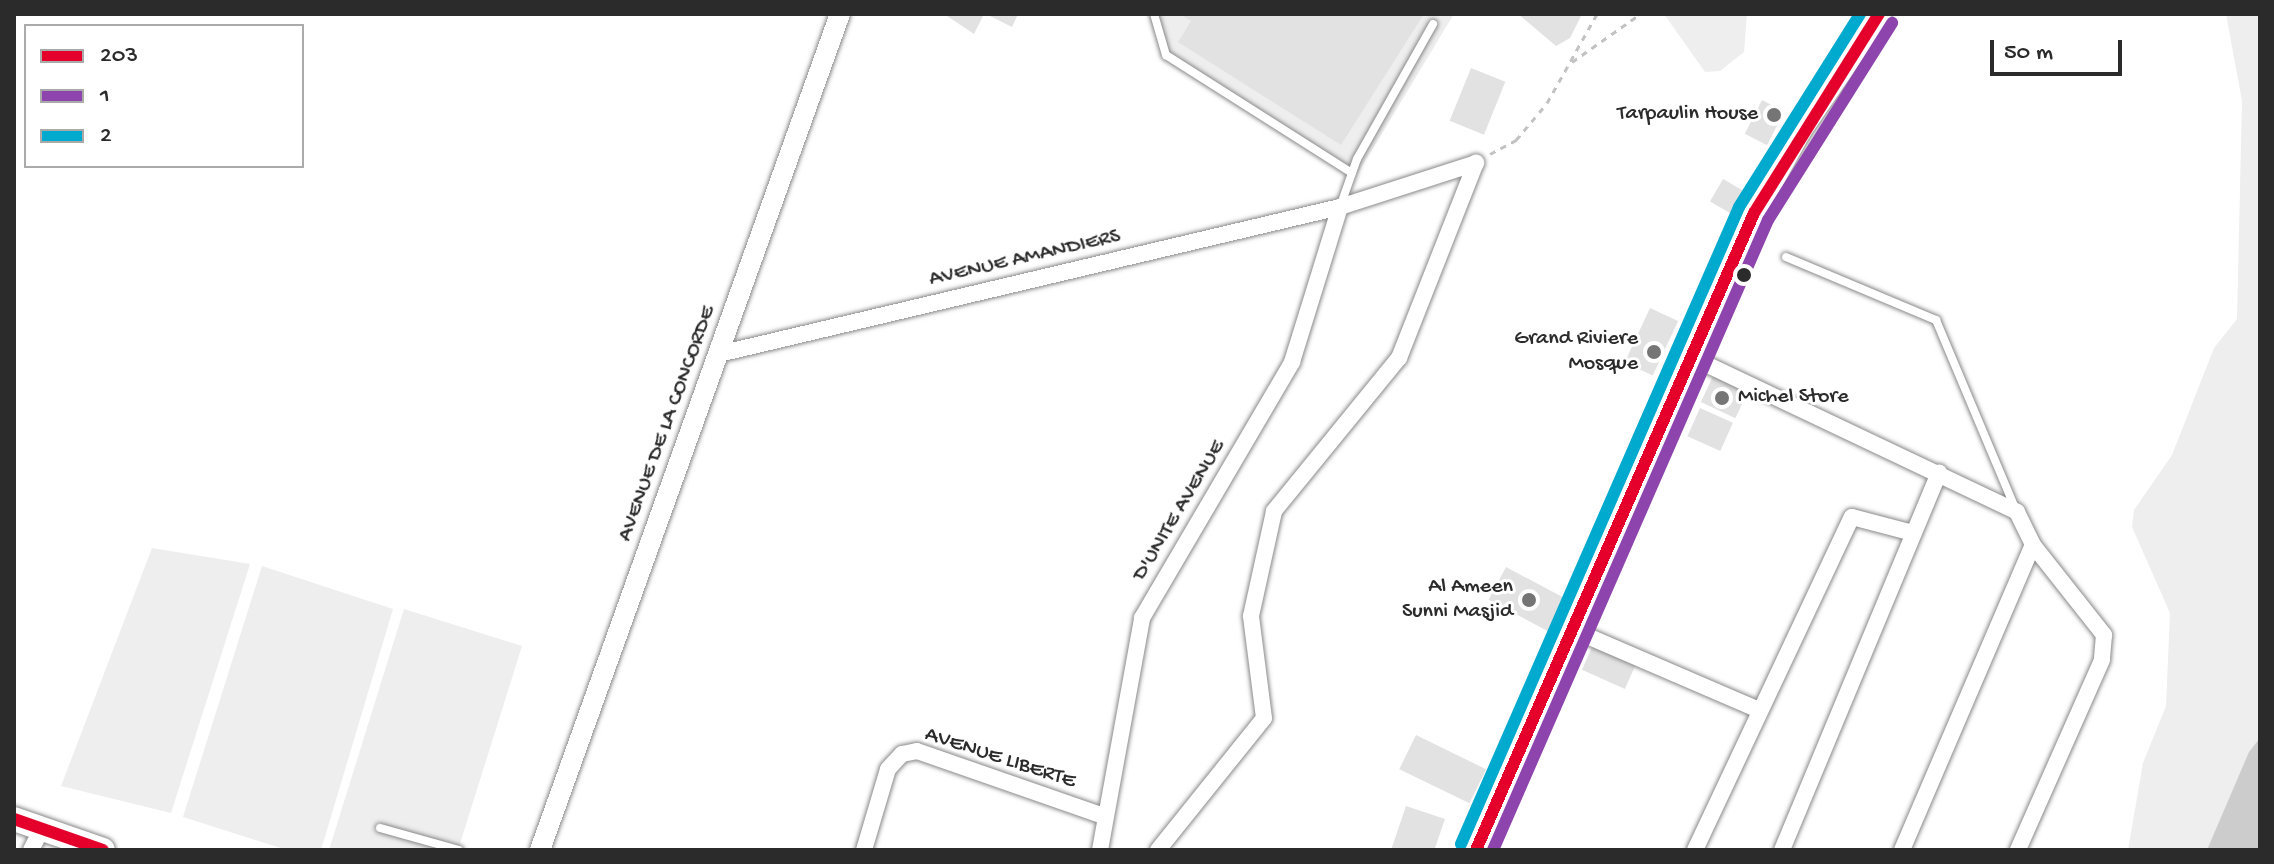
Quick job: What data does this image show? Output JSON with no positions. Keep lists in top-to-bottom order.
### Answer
{
  "streets": {
    "street": [
      "AVENUE AMANDIERS",
      "AVENUE DE LA CONCORDE",
      "D'UNITE AVENUE",
      "AVENUE LIBERTE"
    ]
  },
  "crossings": [
    ["AVENUE AMANDIERS", "AVENUE DE LA CONCORDE"],
    ["AVENUE AMANDIERS", "D'UNITE AVENUE"],
    ["D'UNITE AVENUE", "AVENUE LIBERTE"]
  ],
  "places": [
    "Tarpaulin House",
    "Grand Riviere Mosque",
    "Michel Store",
    "Al Ameen Sunni Masjid"
  ],
  "lines": ["transit line 203", "transit line 2", "transit line 1"],
  "legend": ["203", "1", "2"],
  "scale_bar": "50 m"
}
